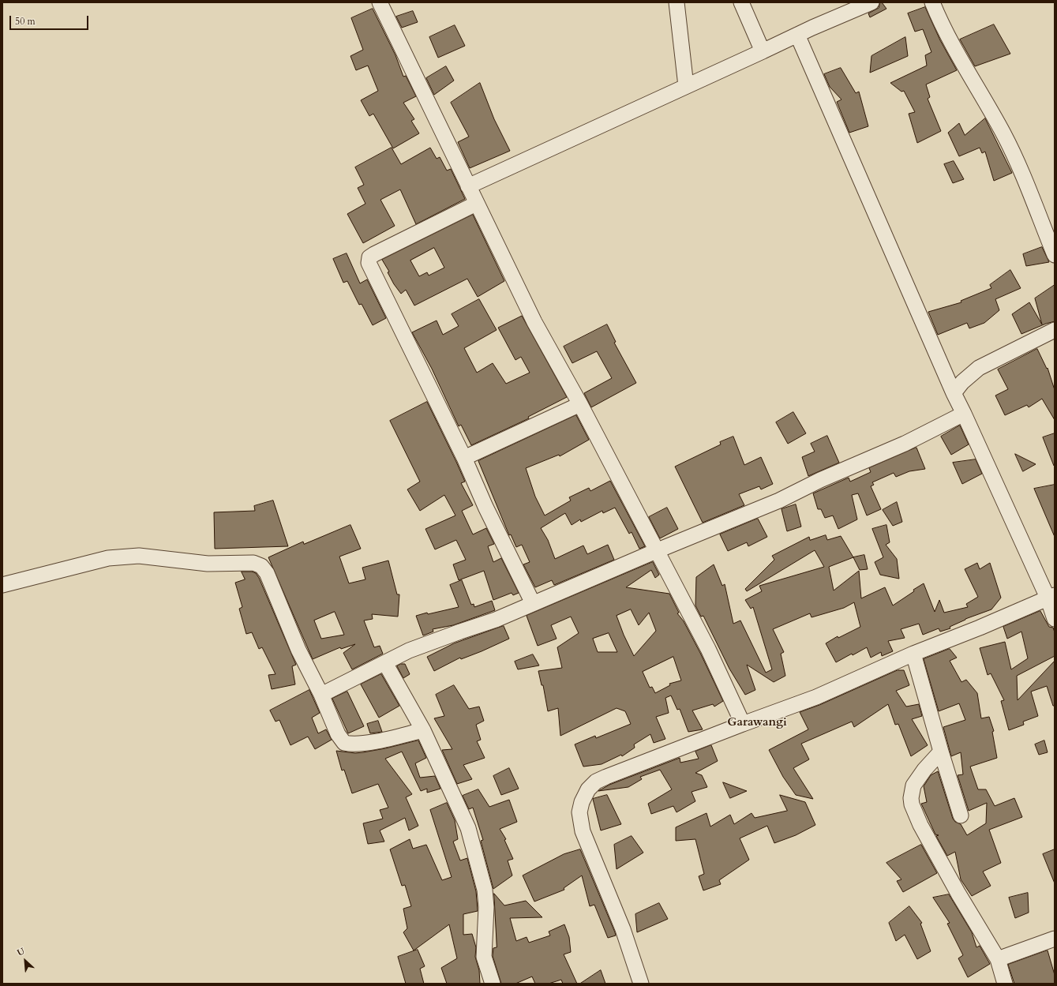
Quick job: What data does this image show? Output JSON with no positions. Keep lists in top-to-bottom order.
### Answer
{
  "districts": ["Garawangi"],
  "scale_bar": "50 m",
  "north": "top left"
}
